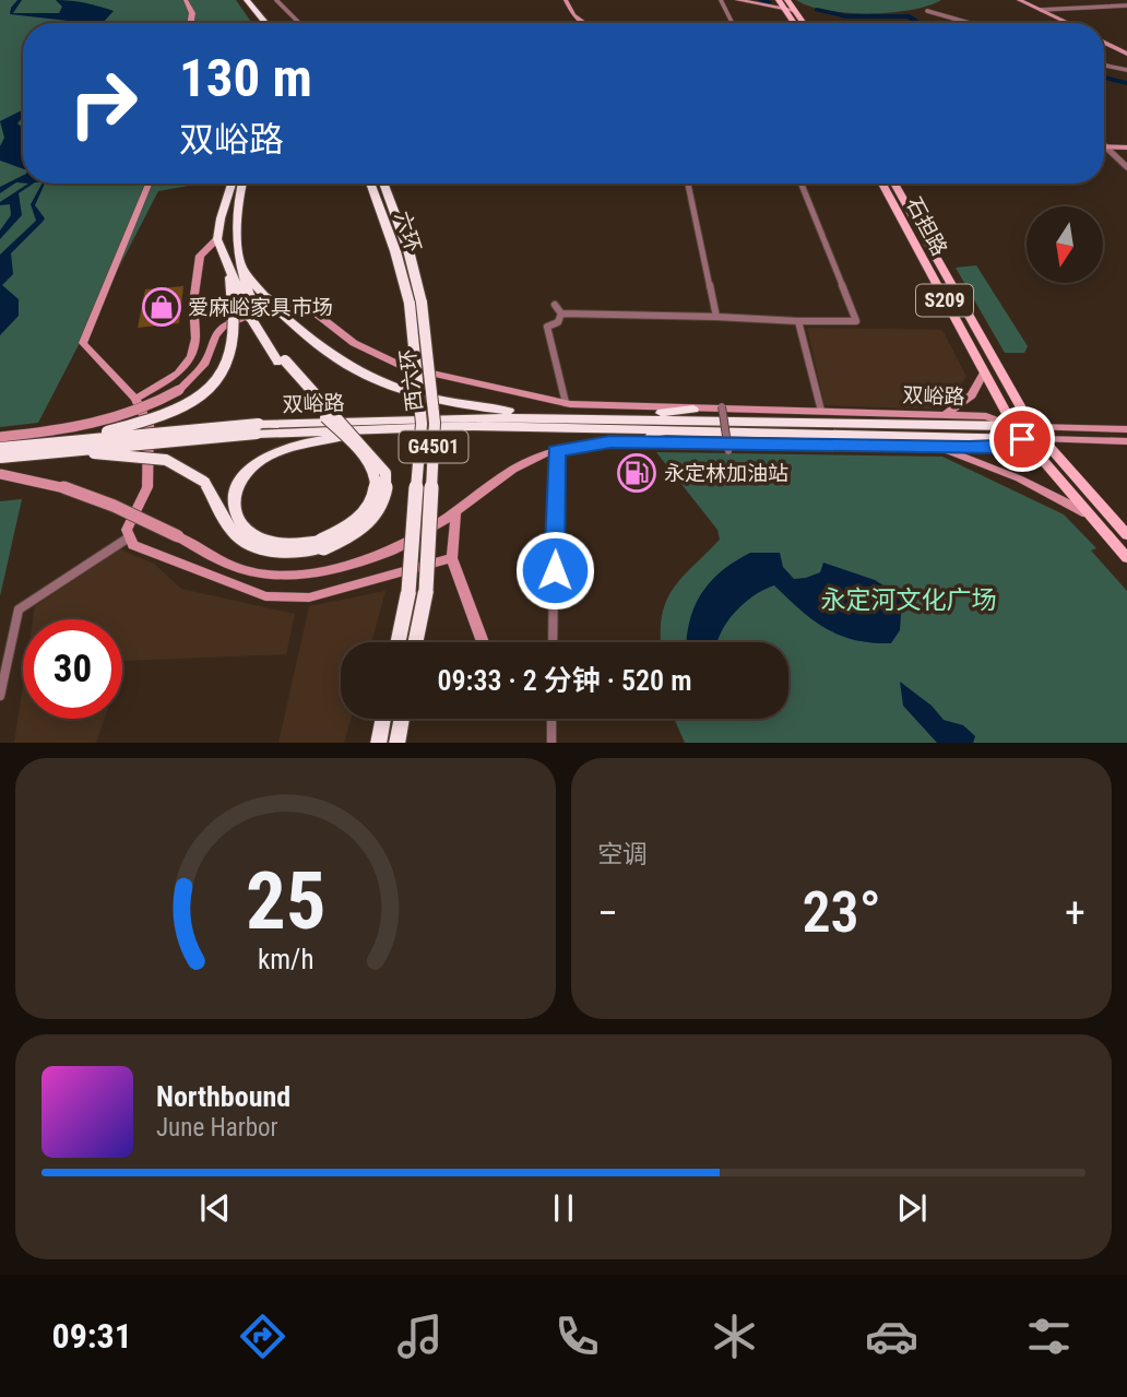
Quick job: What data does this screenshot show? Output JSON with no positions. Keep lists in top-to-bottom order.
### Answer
{
  "streets": {
    "highway": [
      "六环",
      "西六环",
      "双峪路",
      "G4501"
    ],
    "main road": ["石担路", "S209"]
  },
  "crossings": [
    ["石担路", "双峪路"],
    ["六环", "西六环"]
  ],
  "parks": ["永定河文化广场"],
  "places": {
    "shop": ["爱麻峪家具市场"],
    "fuel station": ["永定林加油站"]
  },
  "north": "bottom",
  "page": {
    "turn": ["130 m", "双峪路"],
    "limit": "30",
    "trip": "09:33 · 2 分钟 · 520 m",
    "tile": "空调",
    "heat": ["−", "23°", "+"],
    "song": ["Northbound", "June Harbor"],
    "tabs": "09:31",
    "gauge": ["25", "km/h"]
  }
}
